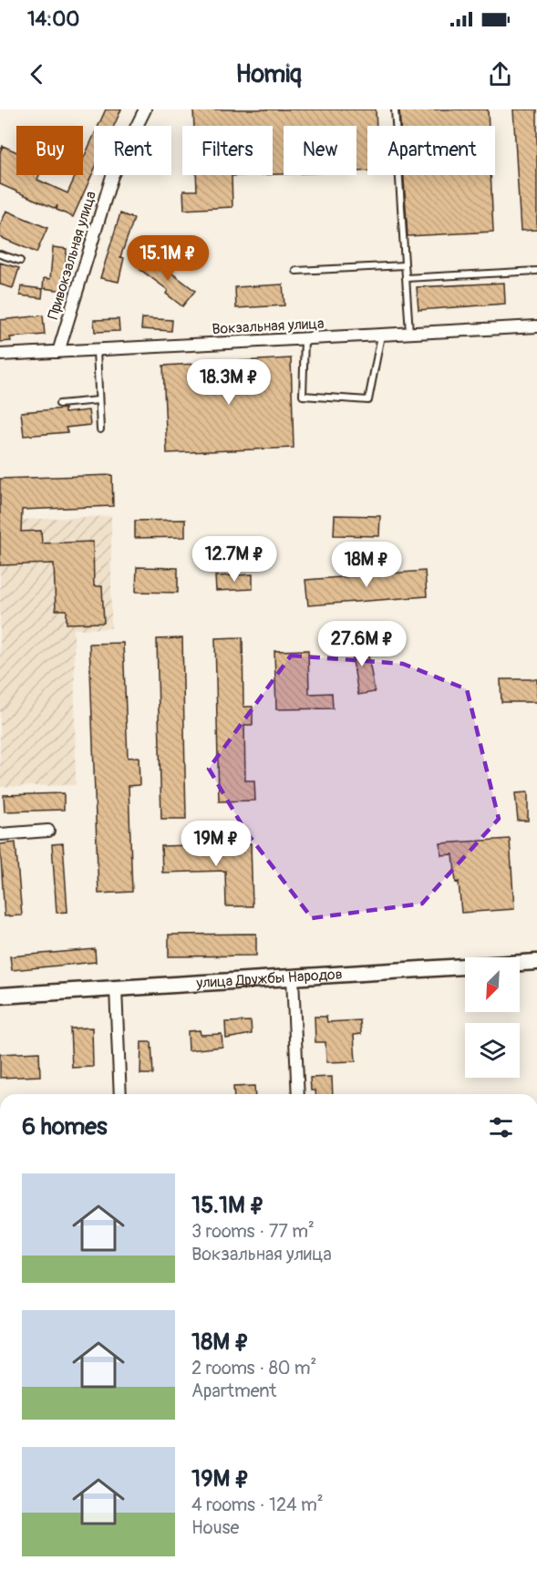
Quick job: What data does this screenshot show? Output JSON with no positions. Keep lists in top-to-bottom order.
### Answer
{
  "streets": {
    "street": ["Привокзальная улица", "Вокзальная улица", "улица Дружбы Народов"]
  },
  "crossings": [
    ["Привокзальная улица", "Вокзальная улица"]
  ],
  "north": "bottom left",
  "page": {
    "status": "14:00",
    "header": "Homiq",
    "chip": [
      "Buy",
      "Rent",
      "Filters",
      "New",
      "Apartment"
    ],
    "price": [
      "15.1M ₽",
      "18.3M ₽",
      "12.7M ₽",
      "18M ₽",
      "27.6M ₽",
      "19M ₽"
    ],
    "heading": "6 homes",
    "list": [
      {
        "name": "15.1M ₽",
        "note": "3 rooms · 77 m² · Вокзальная улица"
      },
      {
        "name": "18M ₽",
        "note": "2 rooms · 80 m² · Apartment"
      },
      {
        "name": "19M ₽",
        "note": "4 rooms · 124 m² · House"
      }
    ]
  }
}
